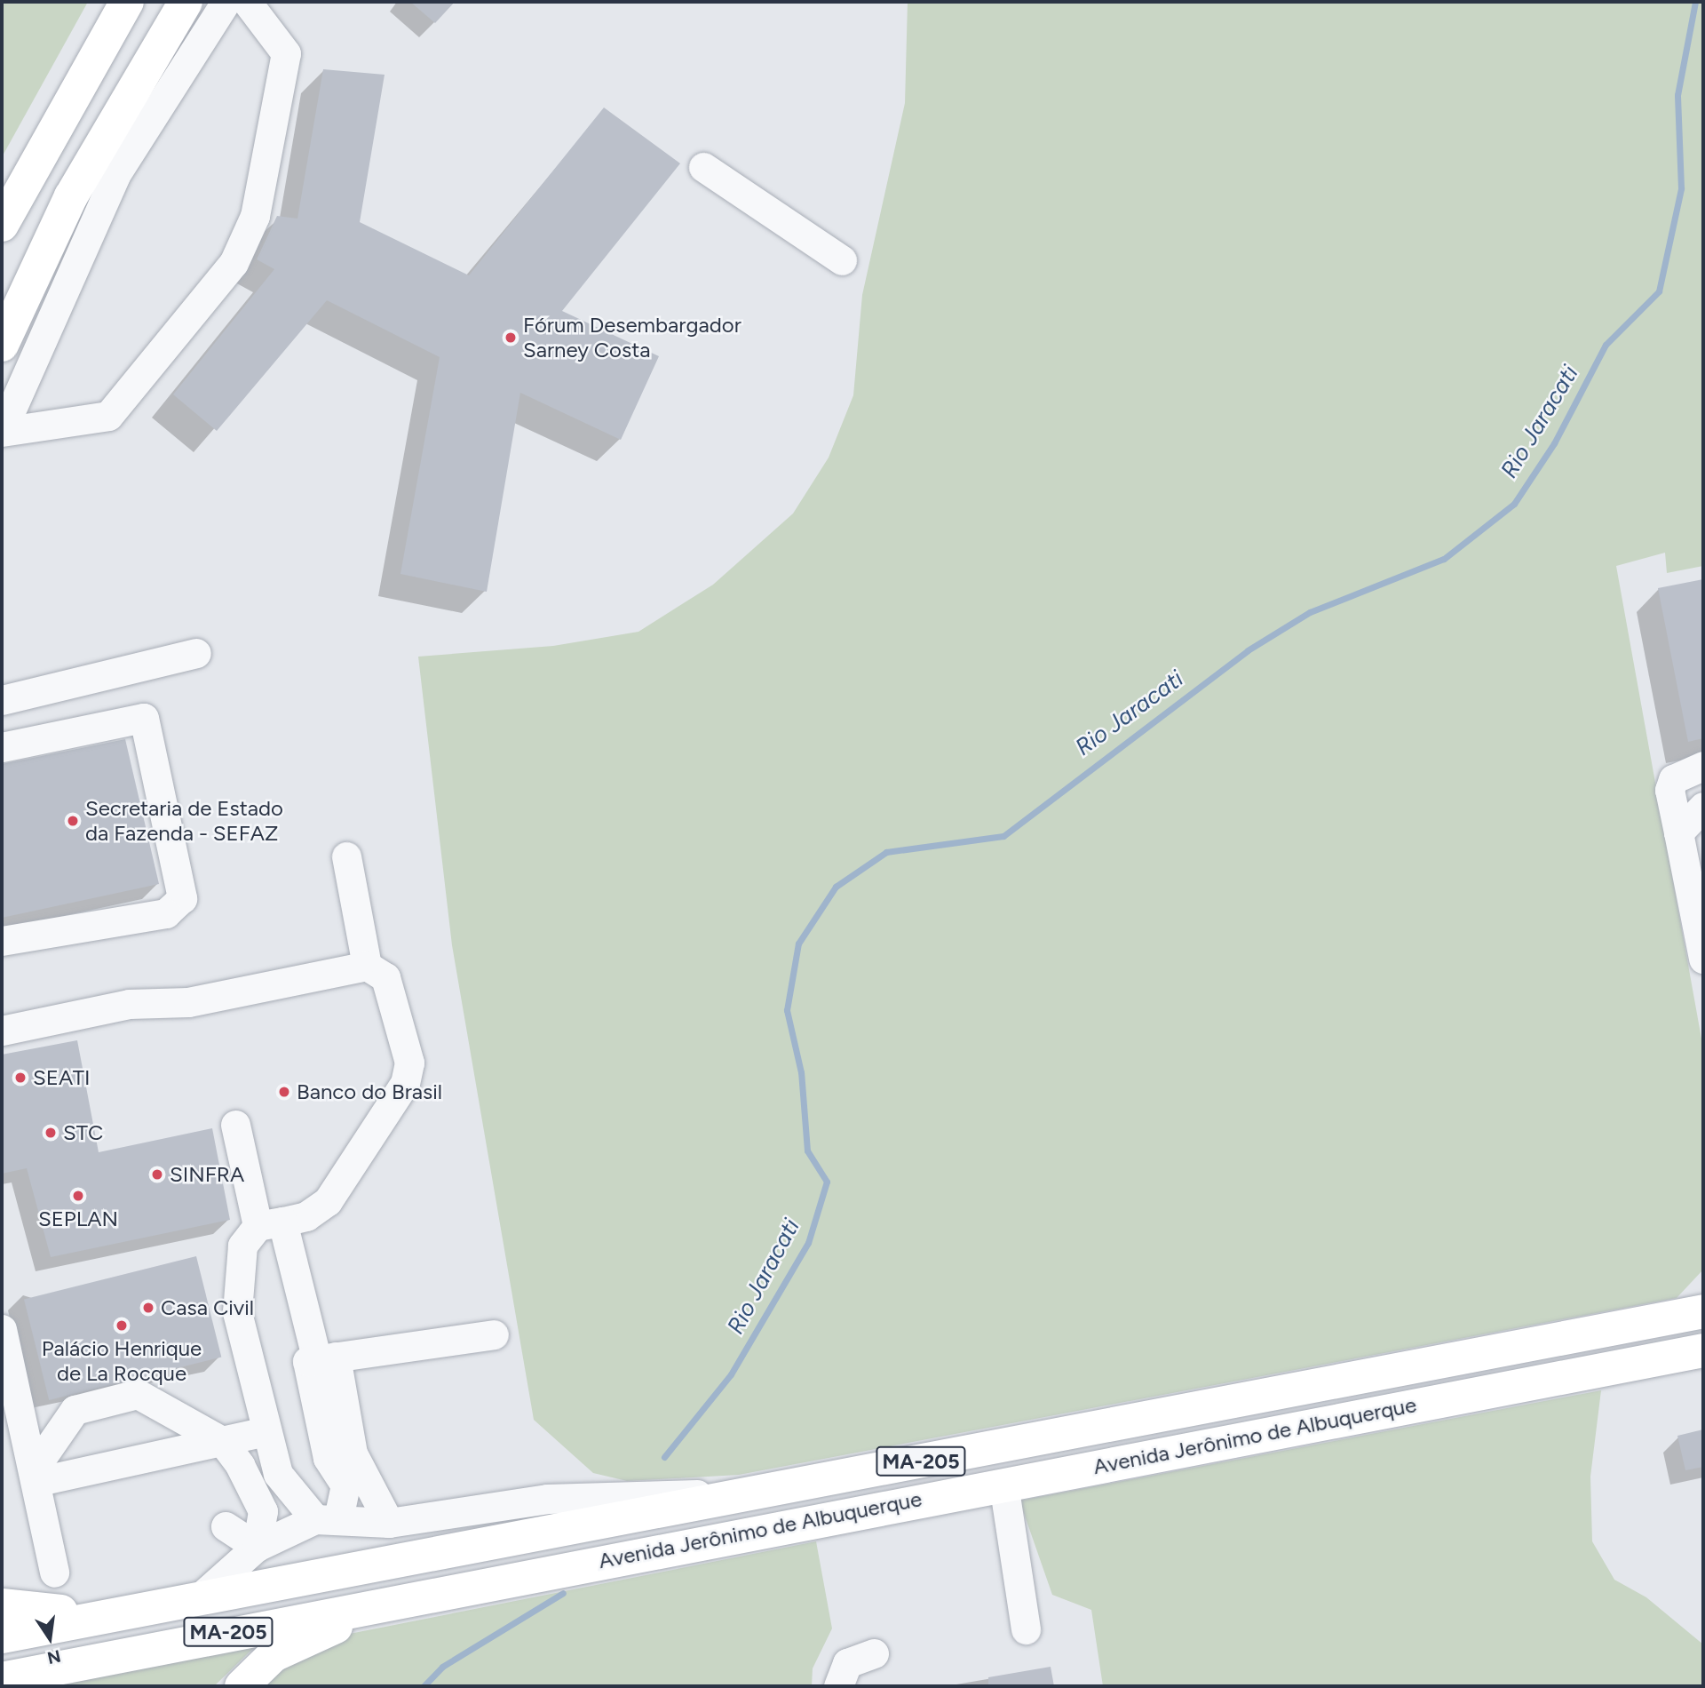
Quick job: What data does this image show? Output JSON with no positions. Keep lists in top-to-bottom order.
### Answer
{
  "streets": {
    "main road": ["Avenida Jerônimo de Albuquerque", "MA-205"]
  },
  "water": ["Rio Jaracati"],
  "places": [
    "Fórum Desembargador Sarney Costa",
    "Secretaria de Estado da Fazenda - SEFAZ",
    "SEATI",
    "Banco do Brasil",
    "STC",
    "SINFRA",
    "SEPLAN",
    "Casa Civil",
    "Palácio Henrique de La Rocque"
  ],
  "north": "bottom"
}
